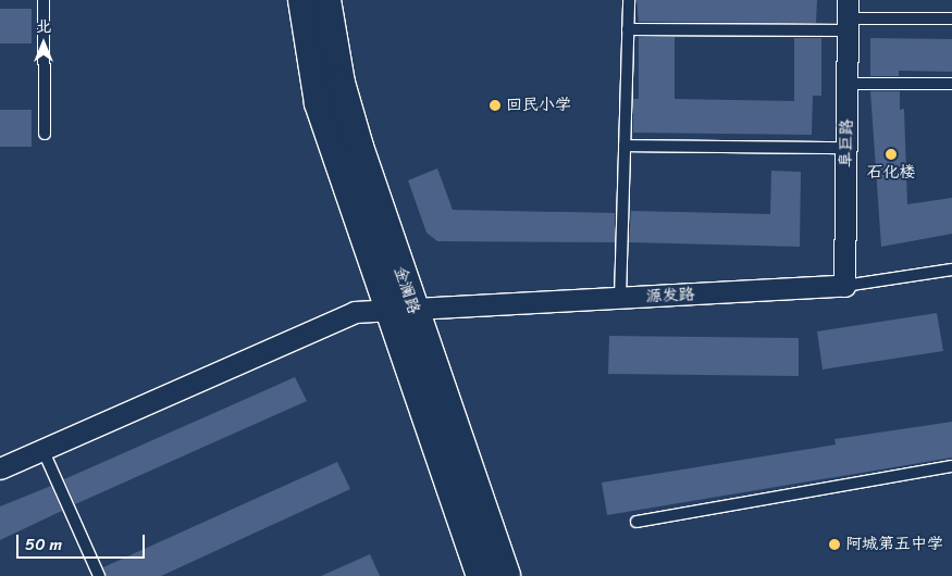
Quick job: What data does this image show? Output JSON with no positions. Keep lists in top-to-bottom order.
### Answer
{
  "streets": {
    "street": ["阜巨路", "金澜路", "源发路"]
  },
  "crossings": [
    ["阜巨路", "源发路"],
    ["金澜路", "源发路"]
  ],
  "places": ["回民小学", "石化楼", "阿城第五中学"],
  "scale_bar": "50 m",
  "north": "top"
}
